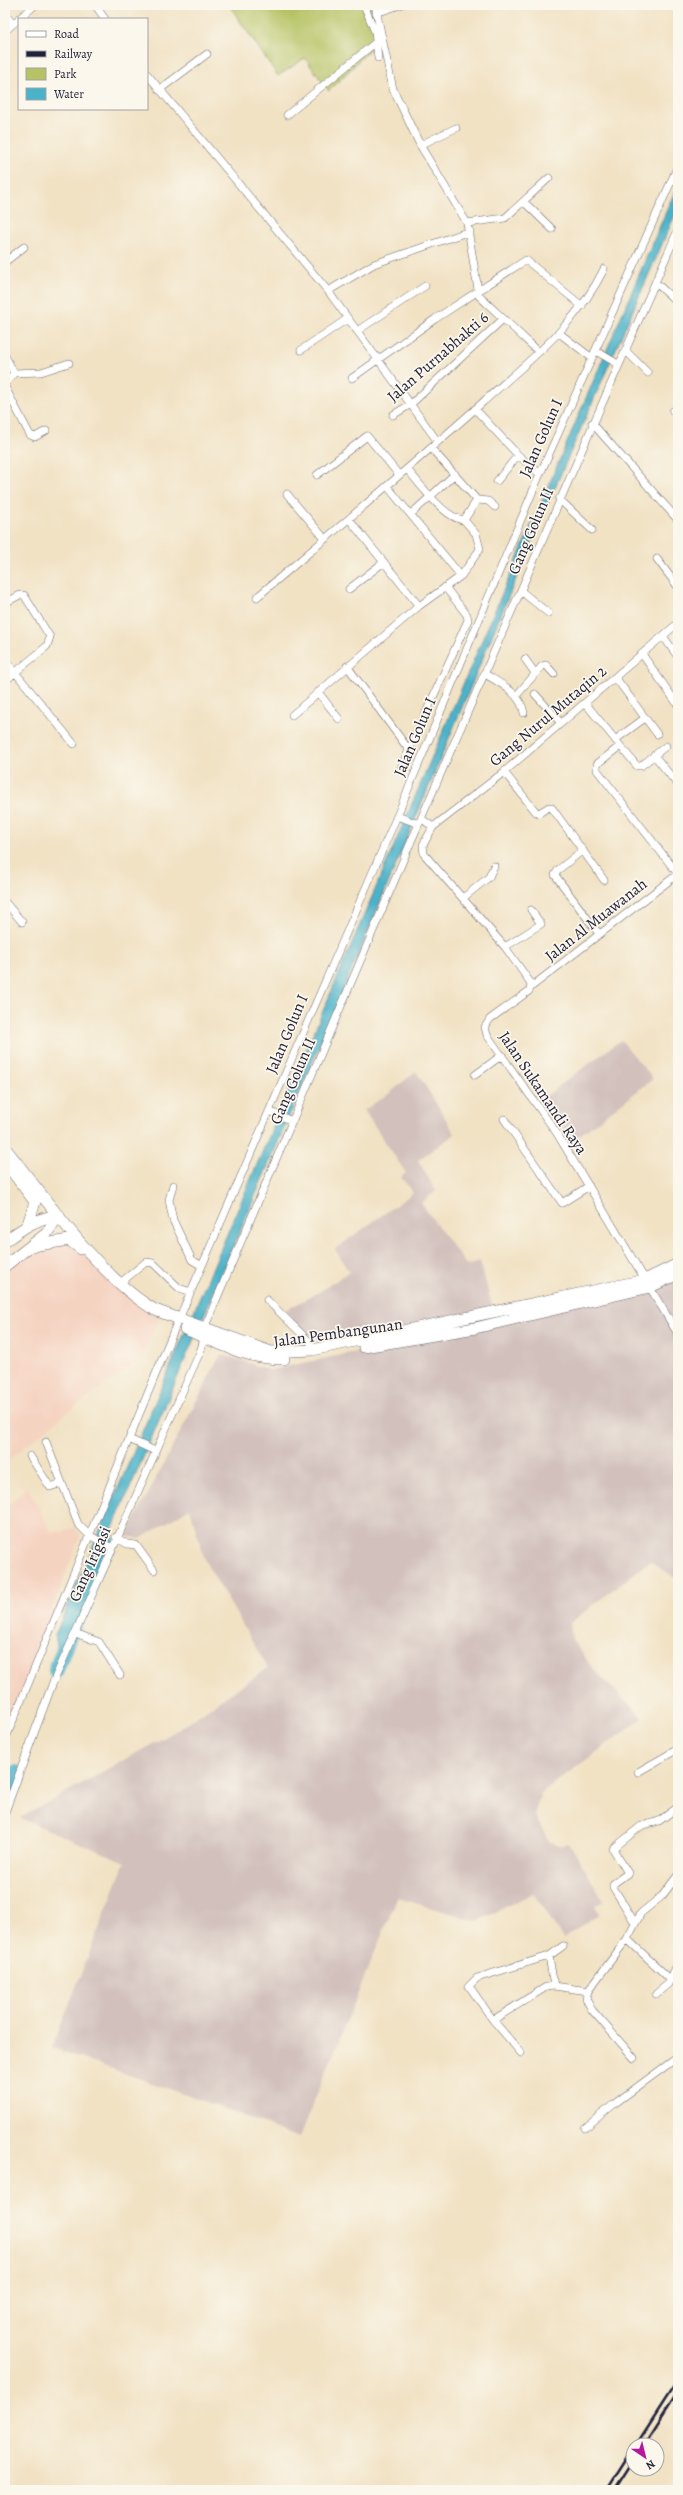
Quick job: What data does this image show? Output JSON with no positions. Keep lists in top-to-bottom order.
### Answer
{
  "streets": {
    "main road": ["Jalan Pembangunan"],
    "street": [
      "Jalan Purnabhakti 6",
      "Jalan Golun I",
      "Gang Golun II",
      "Gang Nurul Mutaqin 2",
      "Jalan Al Muawanah",
      "Jalan Sukamandi Raya",
      "Gang Irigasi"
    ]
  },
  "crossings": [
    ["Jalan Golun I", "Jalan Pembangunan"],
    ["Gang Golun II", "Jalan Pembangunan"],
    ["Gang Golun II", "Gang Irigasi"],
    ["Jalan Al Muawanah", "Jalan Sukamandi Raya"],
    ["Jalan Sukamandi Raya", "Jalan Pembangunan"],
    ["Jalan Pembangunan", "Gang Irigasi"]
  ],
  "legend": [
    "Road",
    "Railway",
    "Park",
    "Water"
  ],
  "north": "bottom right"
}
